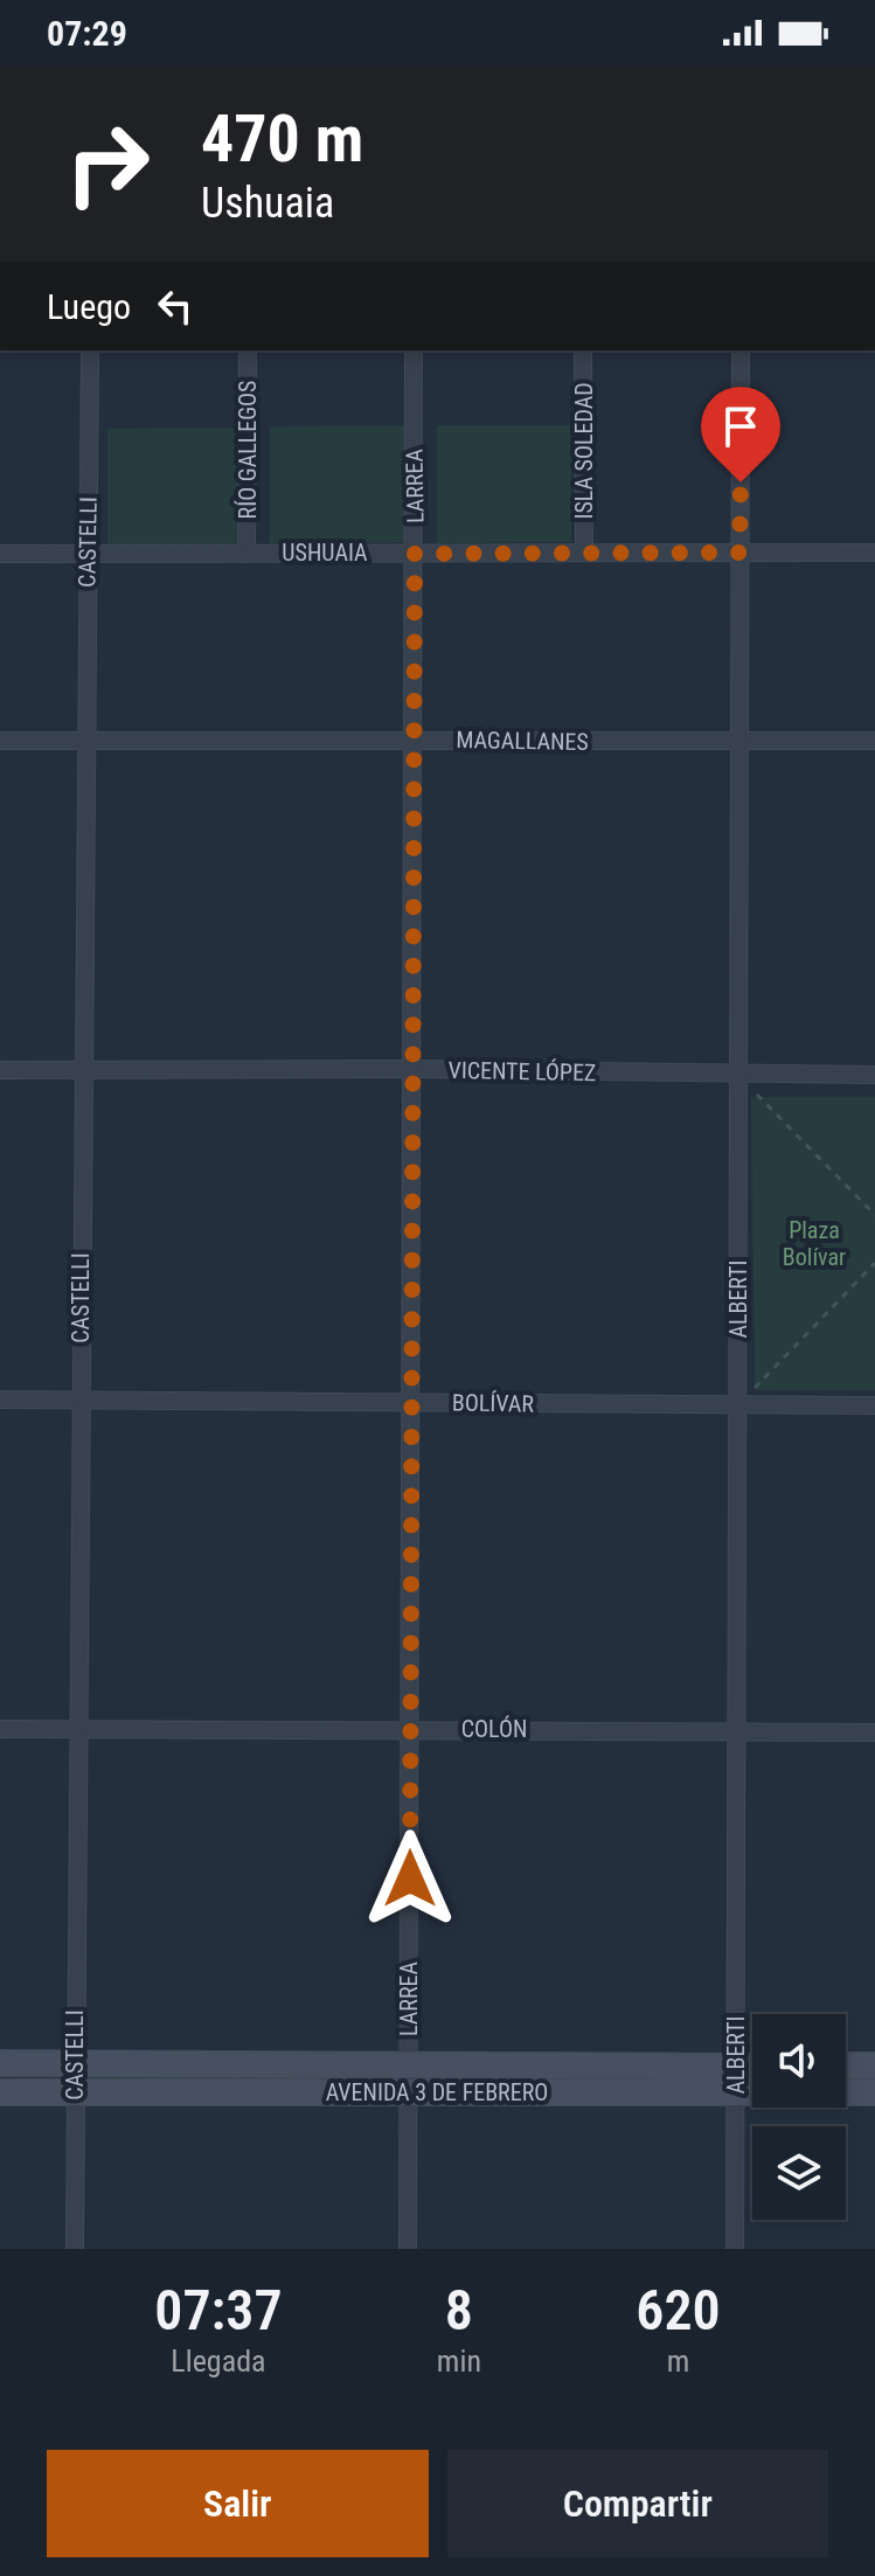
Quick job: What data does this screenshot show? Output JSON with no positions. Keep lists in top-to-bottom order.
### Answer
{
  "streets": {
    "street": [
      "RÍO GALLEGOS",
      "ISLA SOLEDAD",
      "LARREA",
      "CASTELLI",
      "USHUAIA",
      "MAGALLANES",
      "VICENTE LÓPEZ",
      "ALBERTI",
      "BOLÍVAR",
      "COLÓN",
      "AVENIDA 3 DE FEBRERO"
    ]
  },
  "crossings": [
    ["RÍO GALLEGOS", "USHUAIA"],
    ["ISLA SOLEDAD", "USHUAIA"],
    ["LARREA", "USHUAIA"],
    ["LARREA", "MAGALLANES"],
    ["LARREA", "VICENTE LÓPEZ"],
    ["LARREA", "BOLÍVAR"],
    ["LARREA", "COLÓN"],
    ["LARREA", "AVENIDA 3 DE FEBRERO"],
    ["CASTELLI", "USHUAIA"],
    ["CASTELLI", "MAGALLANES"],
    ["CASTELLI", "VICENTE LÓPEZ"],
    ["CASTELLI", "BOLÍVAR"],
    ["CASTELLI", "COLÓN"],
    ["CASTELLI", "AVENIDA 3 DE FEBRERO"],
    ["USHUAIA", "ALBERTI"],
    ["MAGALLANES", "ALBERTI"],
    ["VICENTE LÓPEZ", "ALBERTI"],
    ["ALBERTI", "BOLÍVAR"],
    ["ALBERTI", "COLÓN"],
    ["ALBERTI", "AVENIDA 3 DE FEBRERO"]
  ],
  "parks": ["Plaza Bolívar"],
  "page": {
    "status": "07:29",
    "turn": ["470 m", "Ushuaia"],
    "then": "Luego",
    "eta": [
      "07:37",
      "Llegada",
      "8",
      "min",
      "620",
      "m"
    ],
    "buttons": ["Salir", "Compartir"]
  }
}
